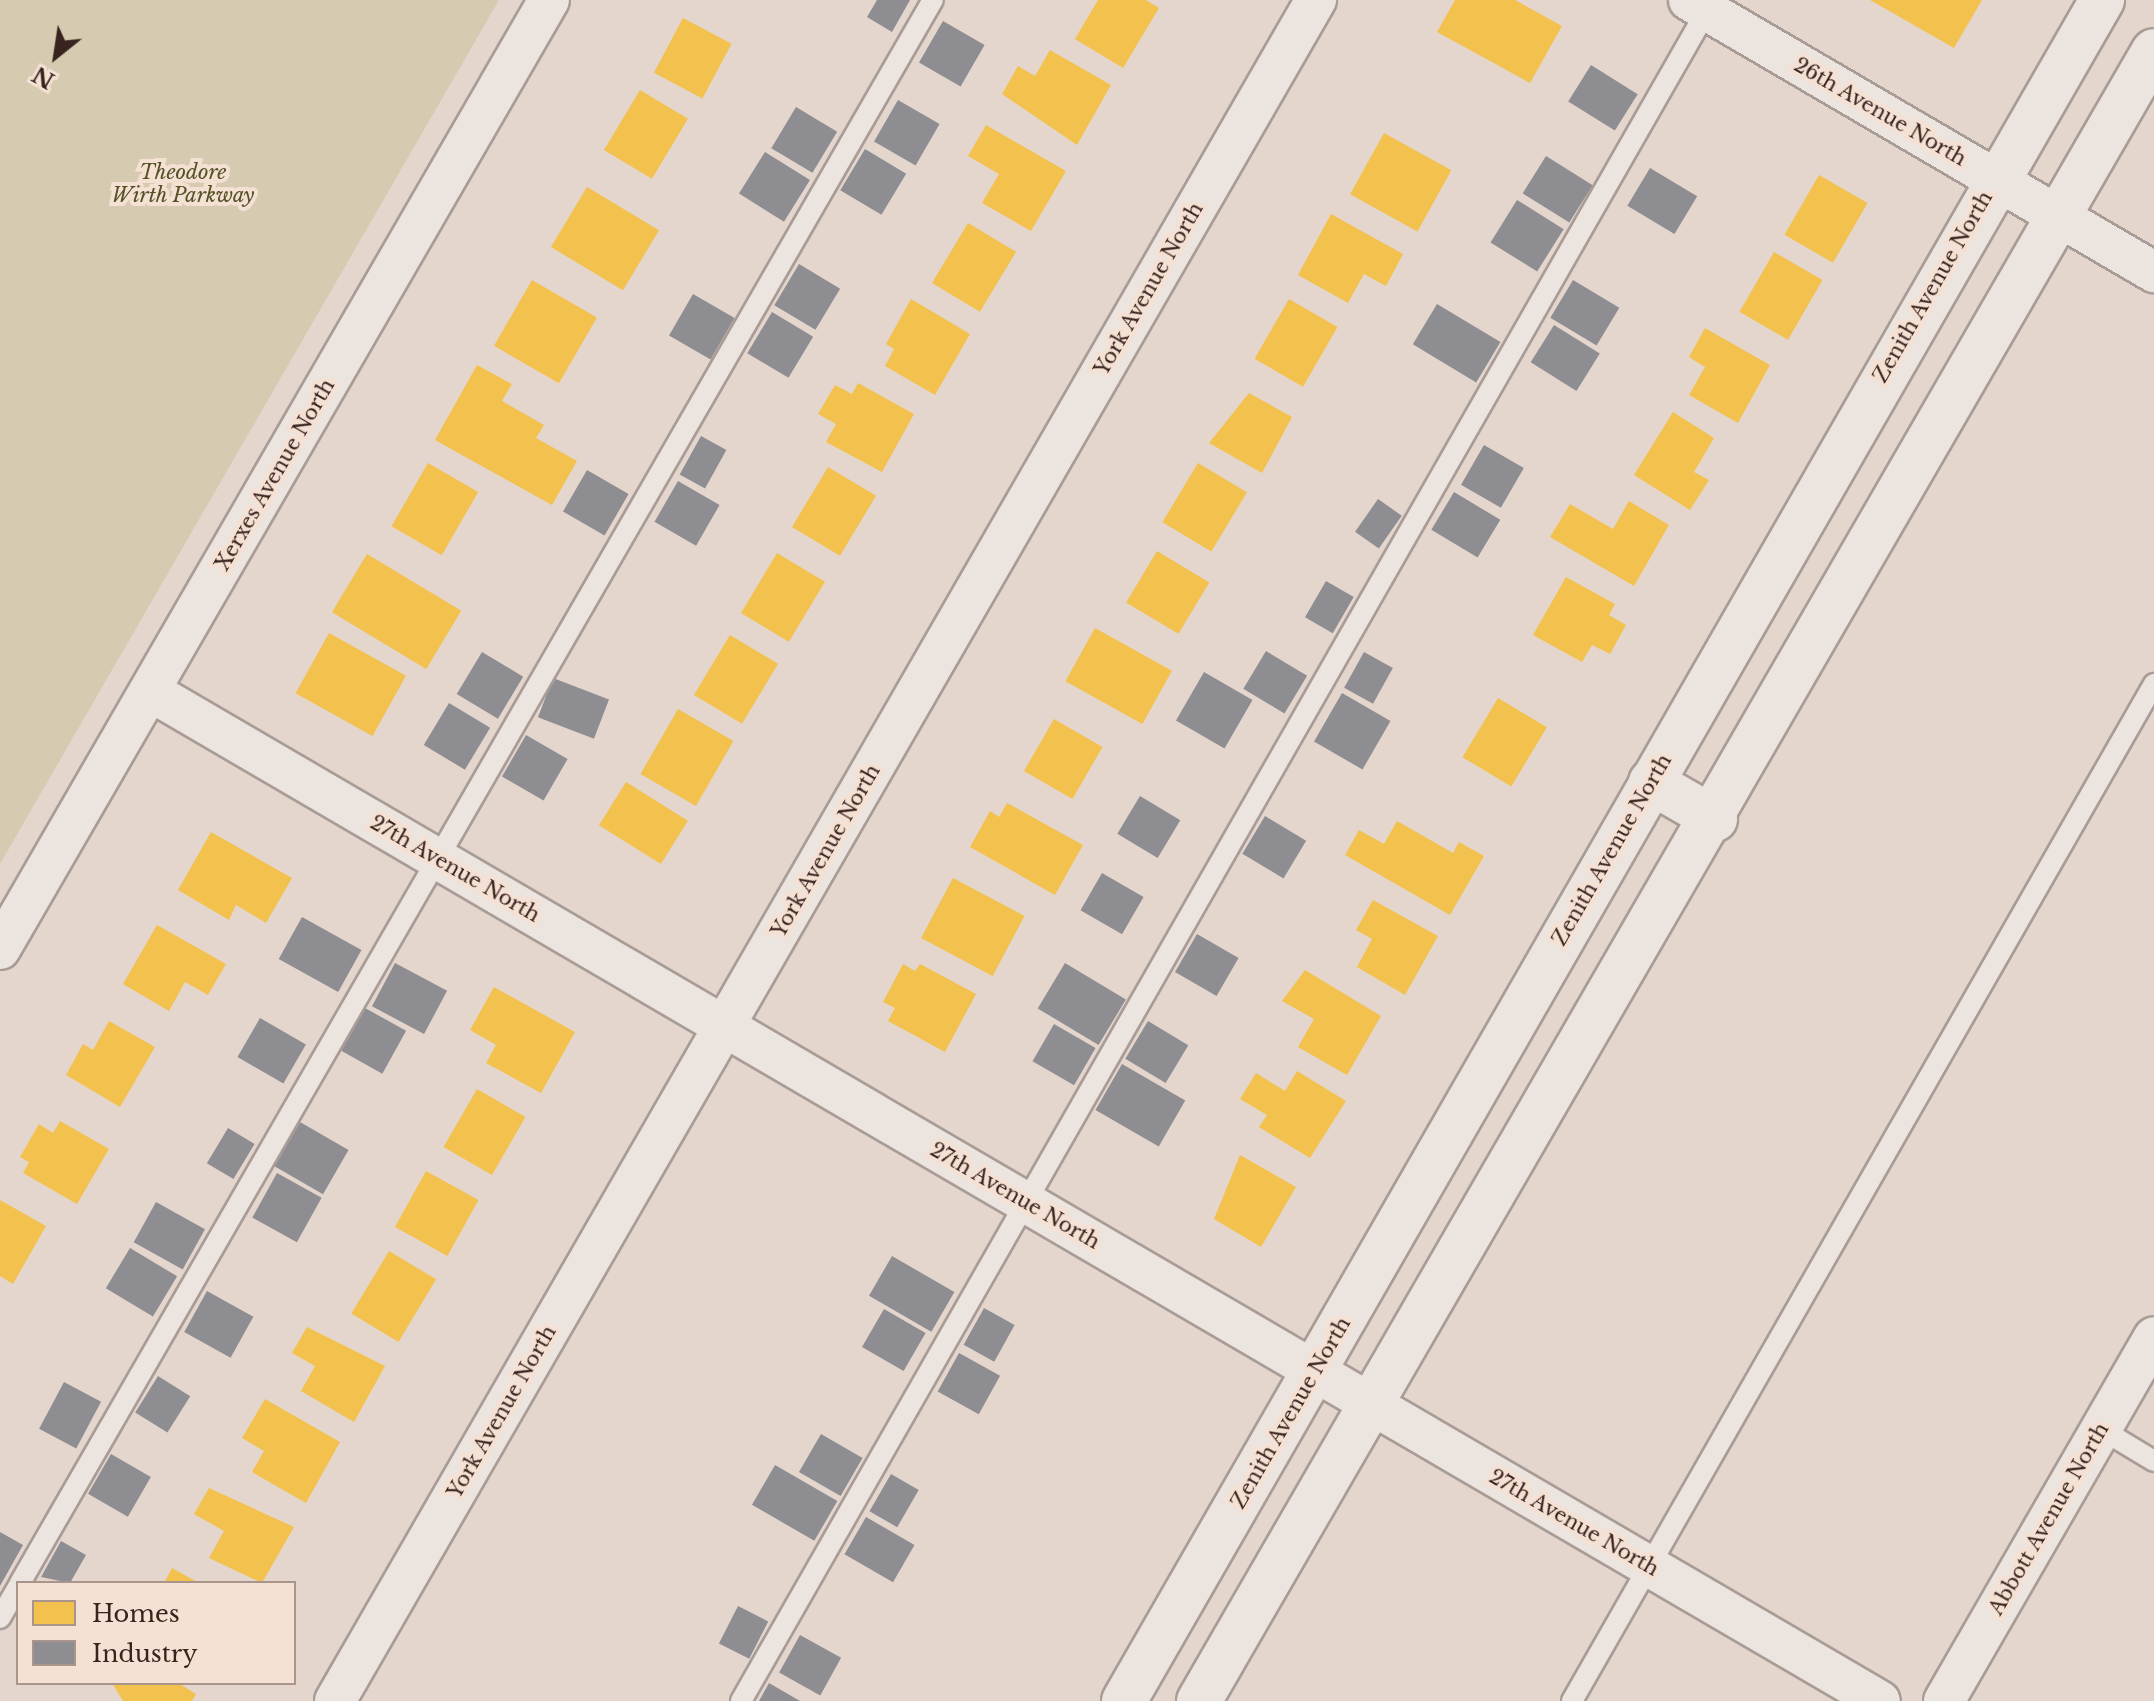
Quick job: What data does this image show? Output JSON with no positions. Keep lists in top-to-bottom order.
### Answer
{
  "streets": {
    "street": [
      "26th Avenue North",
      "Zenith Avenue North",
      "York Avenue North",
      "Xerxes Avenue North",
      "27th Avenue North",
      "Abbott Avenue North"
    ]
  },
  "crossings": [
    ["26th Avenue North", "Zenith Avenue North"],
    ["Zenith Avenue North", "27th Avenue North"],
    ["York Avenue North", "27th Avenue North"],
    ["Xerxes Avenue North", "27th Avenue North"]
  ],
  "parks": ["Theodore Wirth Parkway"],
  "legend": ["Homes", "Industry"],
  "north": "bottom left"
}
